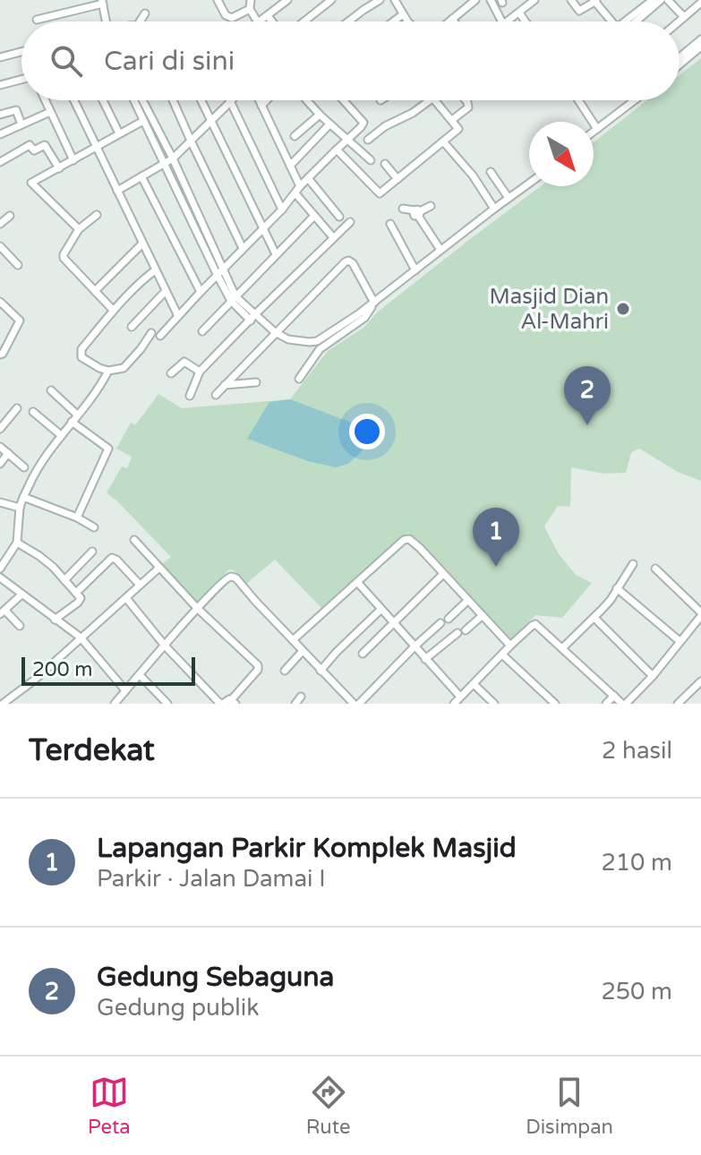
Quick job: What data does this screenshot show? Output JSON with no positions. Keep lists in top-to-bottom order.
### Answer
{
  "places": ["Masjid Dian Al-Mahri"],
  "scale_bar": "200 m",
  "north": "bottom right",
  "page": {
    "search": "Cari di sini",
    "pins": ["2", "1"],
    "scale": "200 m",
    "heading": ["Terdekat", "2 hasil"],
    "list": [
      {
        "mark": "1",
        "name": "Lapangan Parkir Komplek Masjid",
        "note": "Parkir · Jalan Damai I",
        "value": "210 m"
      },
      {
        "mark": "2",
        "name": "Gedung Sebaguna",
        "note": "Gedung publik",
        "value": "250 m"
      }
    ],
    "nav": ["Peta", "Rute", "Disimpan"]
  }
}
